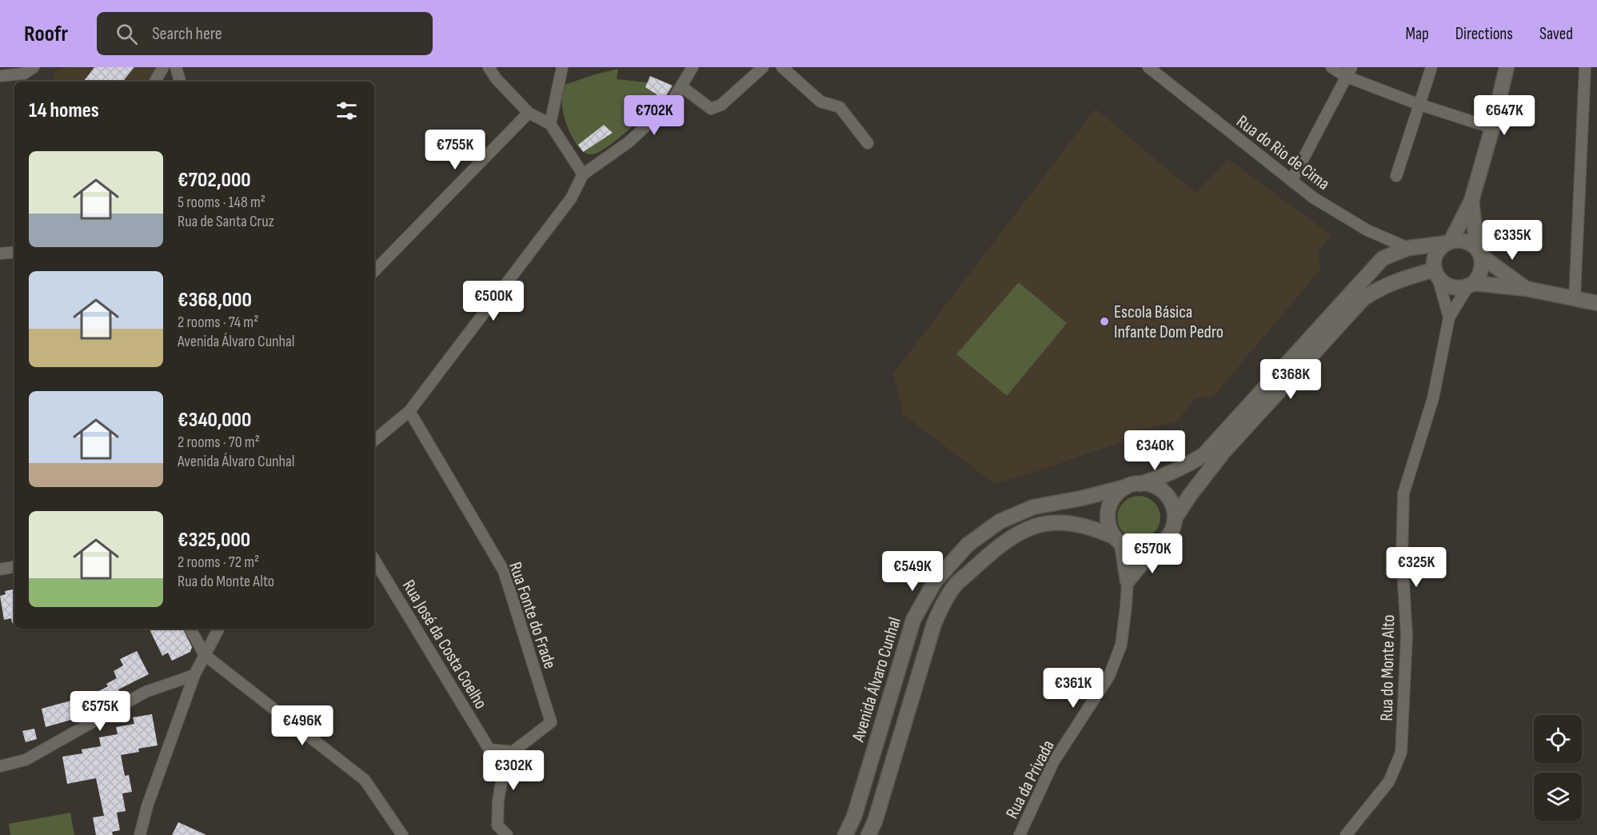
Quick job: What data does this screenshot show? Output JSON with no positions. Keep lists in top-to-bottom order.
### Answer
{
  "streets": {
    "main road": ["Avenida Álvaro Cunhal"],
    "street": [
      "Rua do Rio de Cima",
      "Rua Fonte do Frade",
      "Rua José da Costa Coelho",
      "Rua do Monte Alto",
      "Rua da Privada"
    ]
  },
  "crossings": [
    ["Rua Fonte do Frade", "Rua José da Costa Coelho"]
  ],
  "places": ["Escola Básica Infante Dom Pedro"],
  "page": {
    "header": "Roofr",
    "search": "Search here",
    "nav": ["Map", "Directions", "Saved"],
    "heading": "14 homes",
    "price": [
      "€702K",
      "€647K",
      "€755K",
      "€335K",
      "€500K",
      "€368K",
      "€340K",
      "€570K",
      "€325K",
      "€549K",
      "€361K",
      "€575K",
      "€496K",
      "€302K"
    ],
    "list": [
      {
        "name": "€702,000",
        "note": "5 rooms · 148 m² · Rua de Santa Cruz"
      },
      {
        "name": "€368,000",
        "note": "2 rooms · 74 m² · Avenida Álvaro Cunhal"
      },
      {
        "name": "€340,000",
        "note": "2 rooms · 70 m² · Avenida Álvaro Cunhal"
      },
      {
        "name": "€325,000",
        "note": "2 rooms · 72 m² · Rua do Monte Alto"
      }
    ]
  }
}
